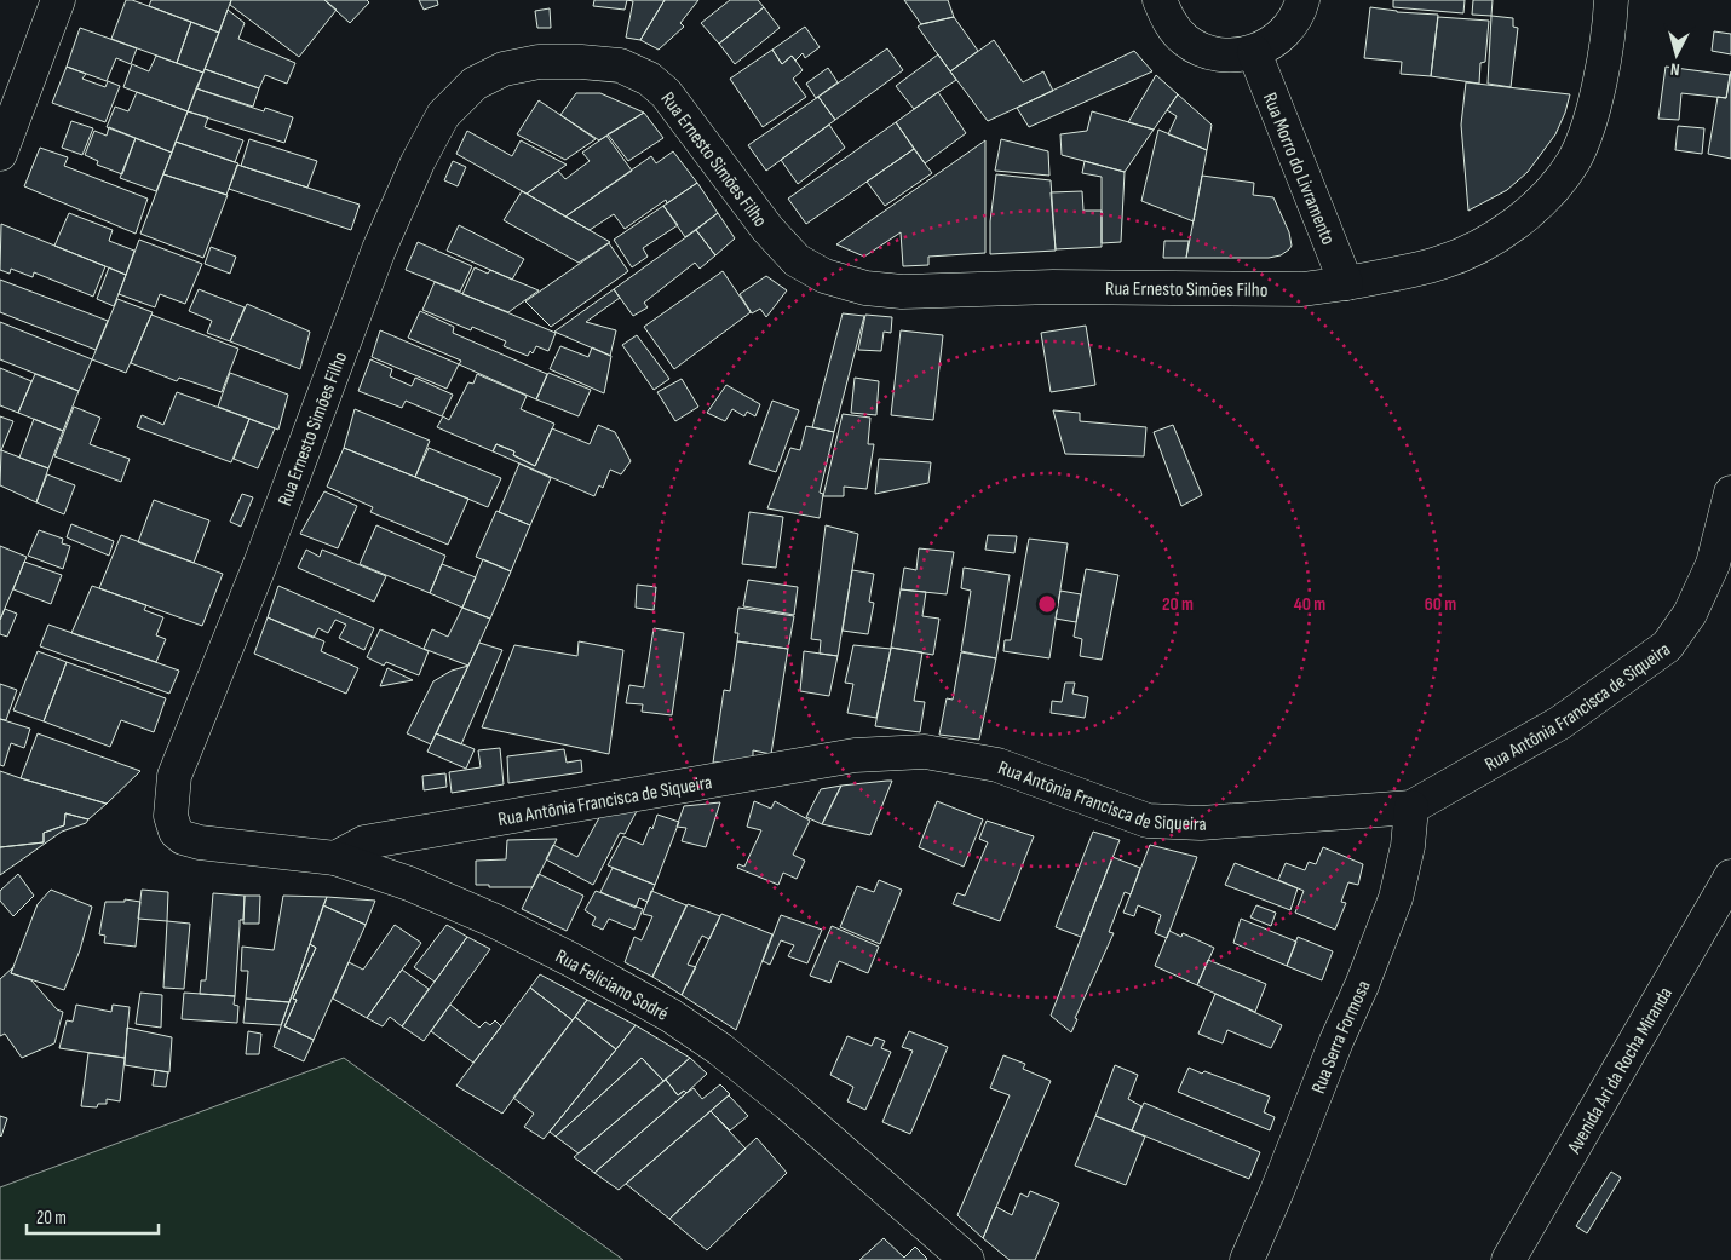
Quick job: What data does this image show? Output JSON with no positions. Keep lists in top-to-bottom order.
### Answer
{
  "streets": {
    "street": [
      "Rua Ernesto Simões Filho",
      "Rua Morro do Livramento",
      "Rua Antônia Francisca de Siqueira",
      "Rua Feliciano Sodré",
      "Rua Serra Formosa",
      "Avenida Ari da Rocha Miranda"
    ]
  },
  "crossings": [
    ["Rua Ernesto Simões Filho", "Rua Morro do Livramento"],
    ["Rua Ernesto Simões Filho", "Rua Feliciano Sodré"],
    ["Rua Antônia Francisca de Siqueira", "Rua Feliciano Sodré"],
    ["Rua Antônia Francisca de Siqueira", "Rua Serra Formosa"]
  ],
  "scale_bar": "20 m",
  "north": "bottom",
  "rings": ["20 m", "40 m", "60 m"]
}
